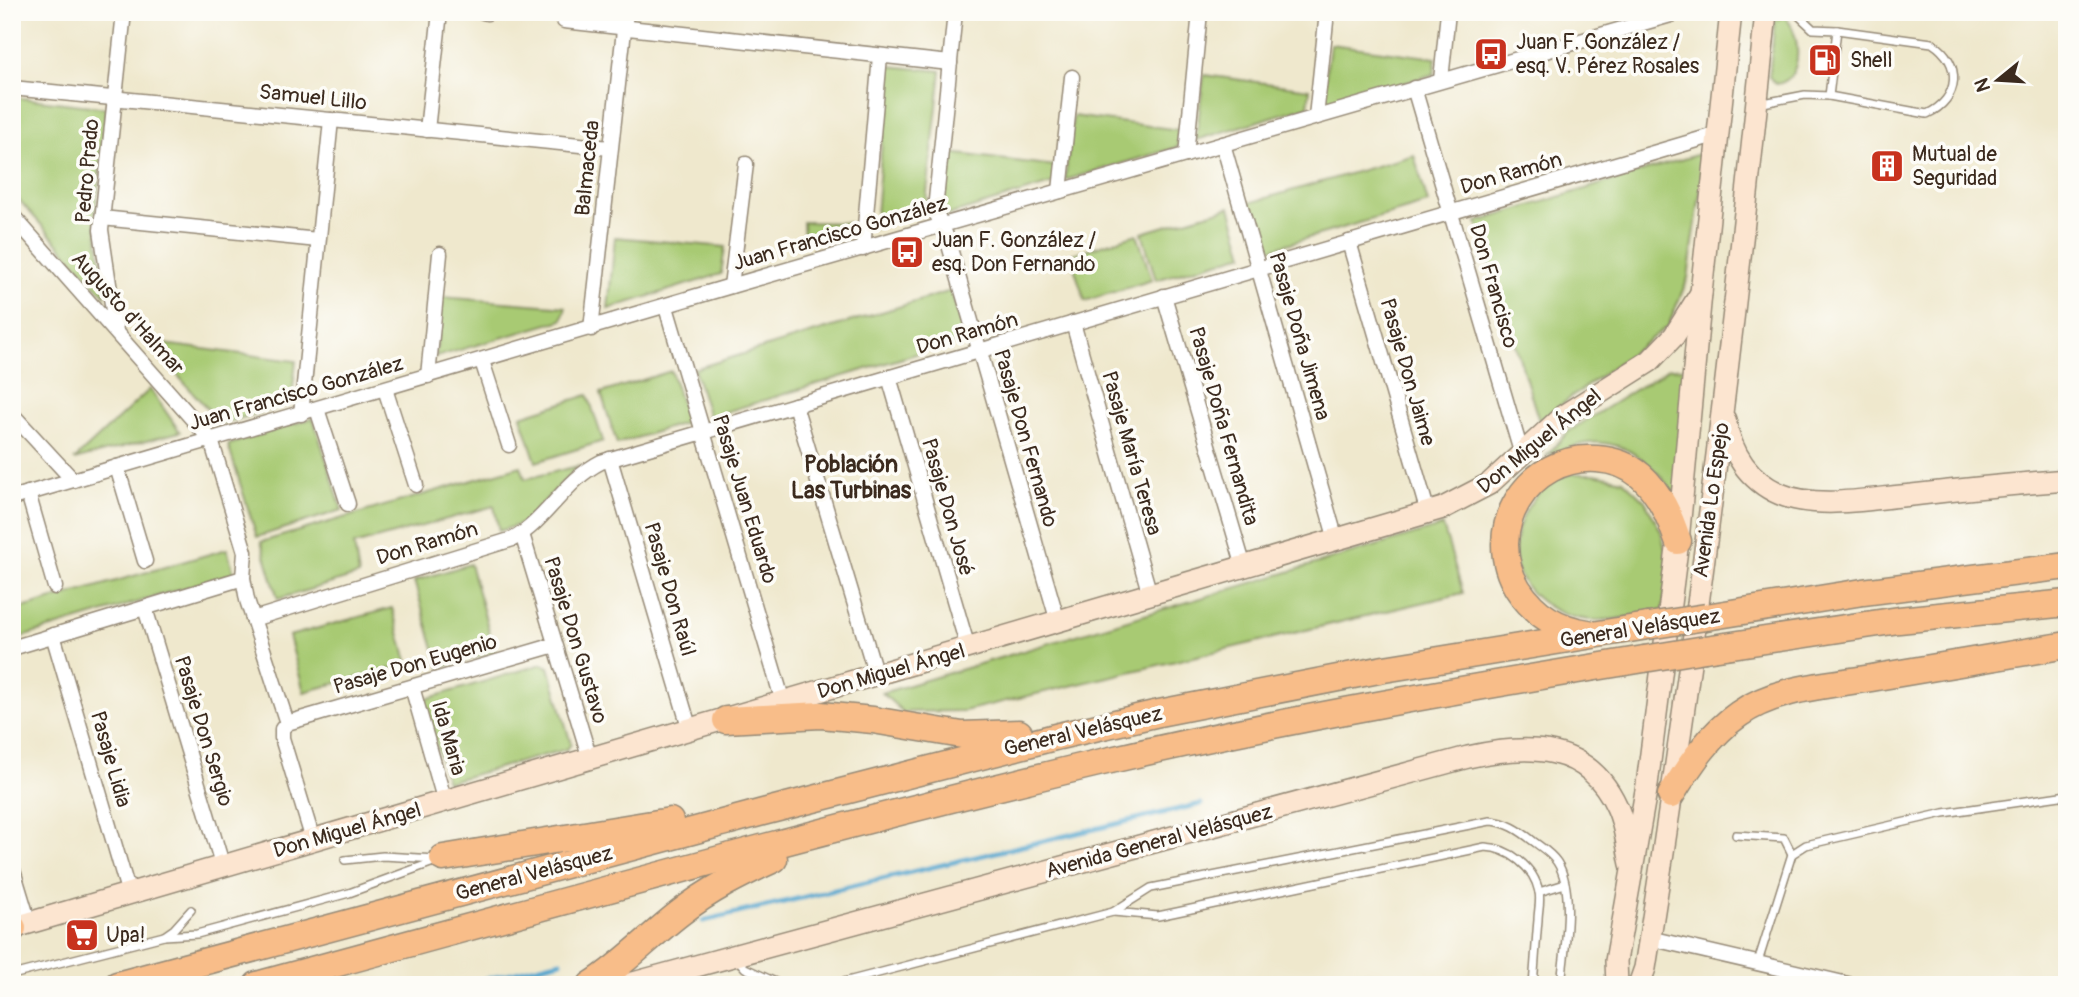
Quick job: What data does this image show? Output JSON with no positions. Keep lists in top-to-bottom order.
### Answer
{
  "streets": {
    "highway": ["General Velásquez"],
    "main road": ["Don Miguel Ángel", "Avenida Lo Espejo", "Avenida General Velásquez"],
    "street": [
      "Samuel Lillo",
      "Balmaceda",
      "Pedro Prado",
      "Don Ramón",
      "Juan Francisco González",
      "Don Francisco",
      "Augusto d'Halmar",
      "Pasaje Doña Jimena",
      "Pasaje Don Jaime",
      "Pasaje Doña Fernandita",
      "Pasaje Don Fernando",
      "Pasaje María Teresa",
      "Pasaje Juan Eduardo",
      "Pasaje Don José",
      "Pasaje Don Raúl",
      "Pasaje Don Gustavo",
      "Pasaje Don Eugenio",
      "Pasaje Don Sergio",
      "Ida Maria",
      "Pasaje Lidia"
    ]
  },
  "crossings": [
    ["Samuel Lillo", "Balmaceda"],
    ["Samuel Lillo", "Pedro Prado"],
    ["Balmaceda", "Juan Francisco González"],
    ["Pedro Prado", "Augusto d'Halmar"],
    ["Don Ramón", "Don Francisco"],
    ["Don Ramón", "Pasaje Doña Jimena"],
    ["Don Ramón", "Pasaje Don Jaime"],
    ["Don Ramón", "Pasaje Doña Fernandita"],
    ["Don Ramón", "Pasaje Don Fernando"],
    ["Don Ramón", "Pasaje María Teresa"],
    ["Don Ramón", "Pasaje Juan Eduardo"],
    ["Don Ramón", "Avenida Lo Espejo"],
    ["Don Ramón", "Pasaje Don José"],
    ["Don Ramón", "Pasaje Don Raúl"],
    ["Don Ramón", "Pasaje Don Gustavo"],
    ["Juan Francisco González", "Don Francisco"],
    ["Juan Francisco González", "Augusto d'Halmar"],
    ["Juan Francisco González", "Pasaje Doña Jimena"],
    ["Juan Francisco González", "Pasaje Don Fernando"],
    ["Juan Francisco González", "Pasaje Juan Eduardo"],
    ["Don Francisco", "Don Miguel Ángel"],
    ["Pasaje Doña Jimena", "Don Miguel Ángel"],
    ["Pasaje Don Jaime", "Don Miguel Ángel"],
    ["Pasaje Doña Fernandita", "Don Miguel Ángel"],
    ["Pasaje Don Fernando", "Don Miguel Ángel"],
    ["Don Miguel Ángel", "Pasaje María Teresa"],
    ["Don Miguel Ángel", "Pasaje Juan Eduardo"],
    ["Don Miguel Ángel", "Avenida Lo Espejo"],
    ["Don Miguel Ángel", "Pasaje Don José"],
    ["Don Miguel Ángel", "Pasaje Don Raúl"],
    ["Don Miguel Ángel", "Pasaje Don Gustavo"],
    ["Don Miguel Ángel", "Pasaje Don Sergio"],
    ["Don Miguel Ángel", "Ida Maria"],
    ["Don Miguel Ángel", "Pasaje Lidia"],
    ["Avenida Lo Espejo", "Avenida General Velásquez"],
    ["Pasaje Don Gustavo", "Pasaje Don Eugenio"],
    ["Pasaje Don Eugenio", "Ida Maria"]
  ],
  "districts": ["Población Las Turbinas"],
  "places": {
    "bus stop": ["Juan F. González / esq. V. Pérez Rosales", "Juan F. González / esq. Don Fernando"],
    "fuel station": ["Shell"],
    "building": ["Mutual de Seguridad"],
    "supermarket": ["Upa!"]
  },
  "north": "left"
}
